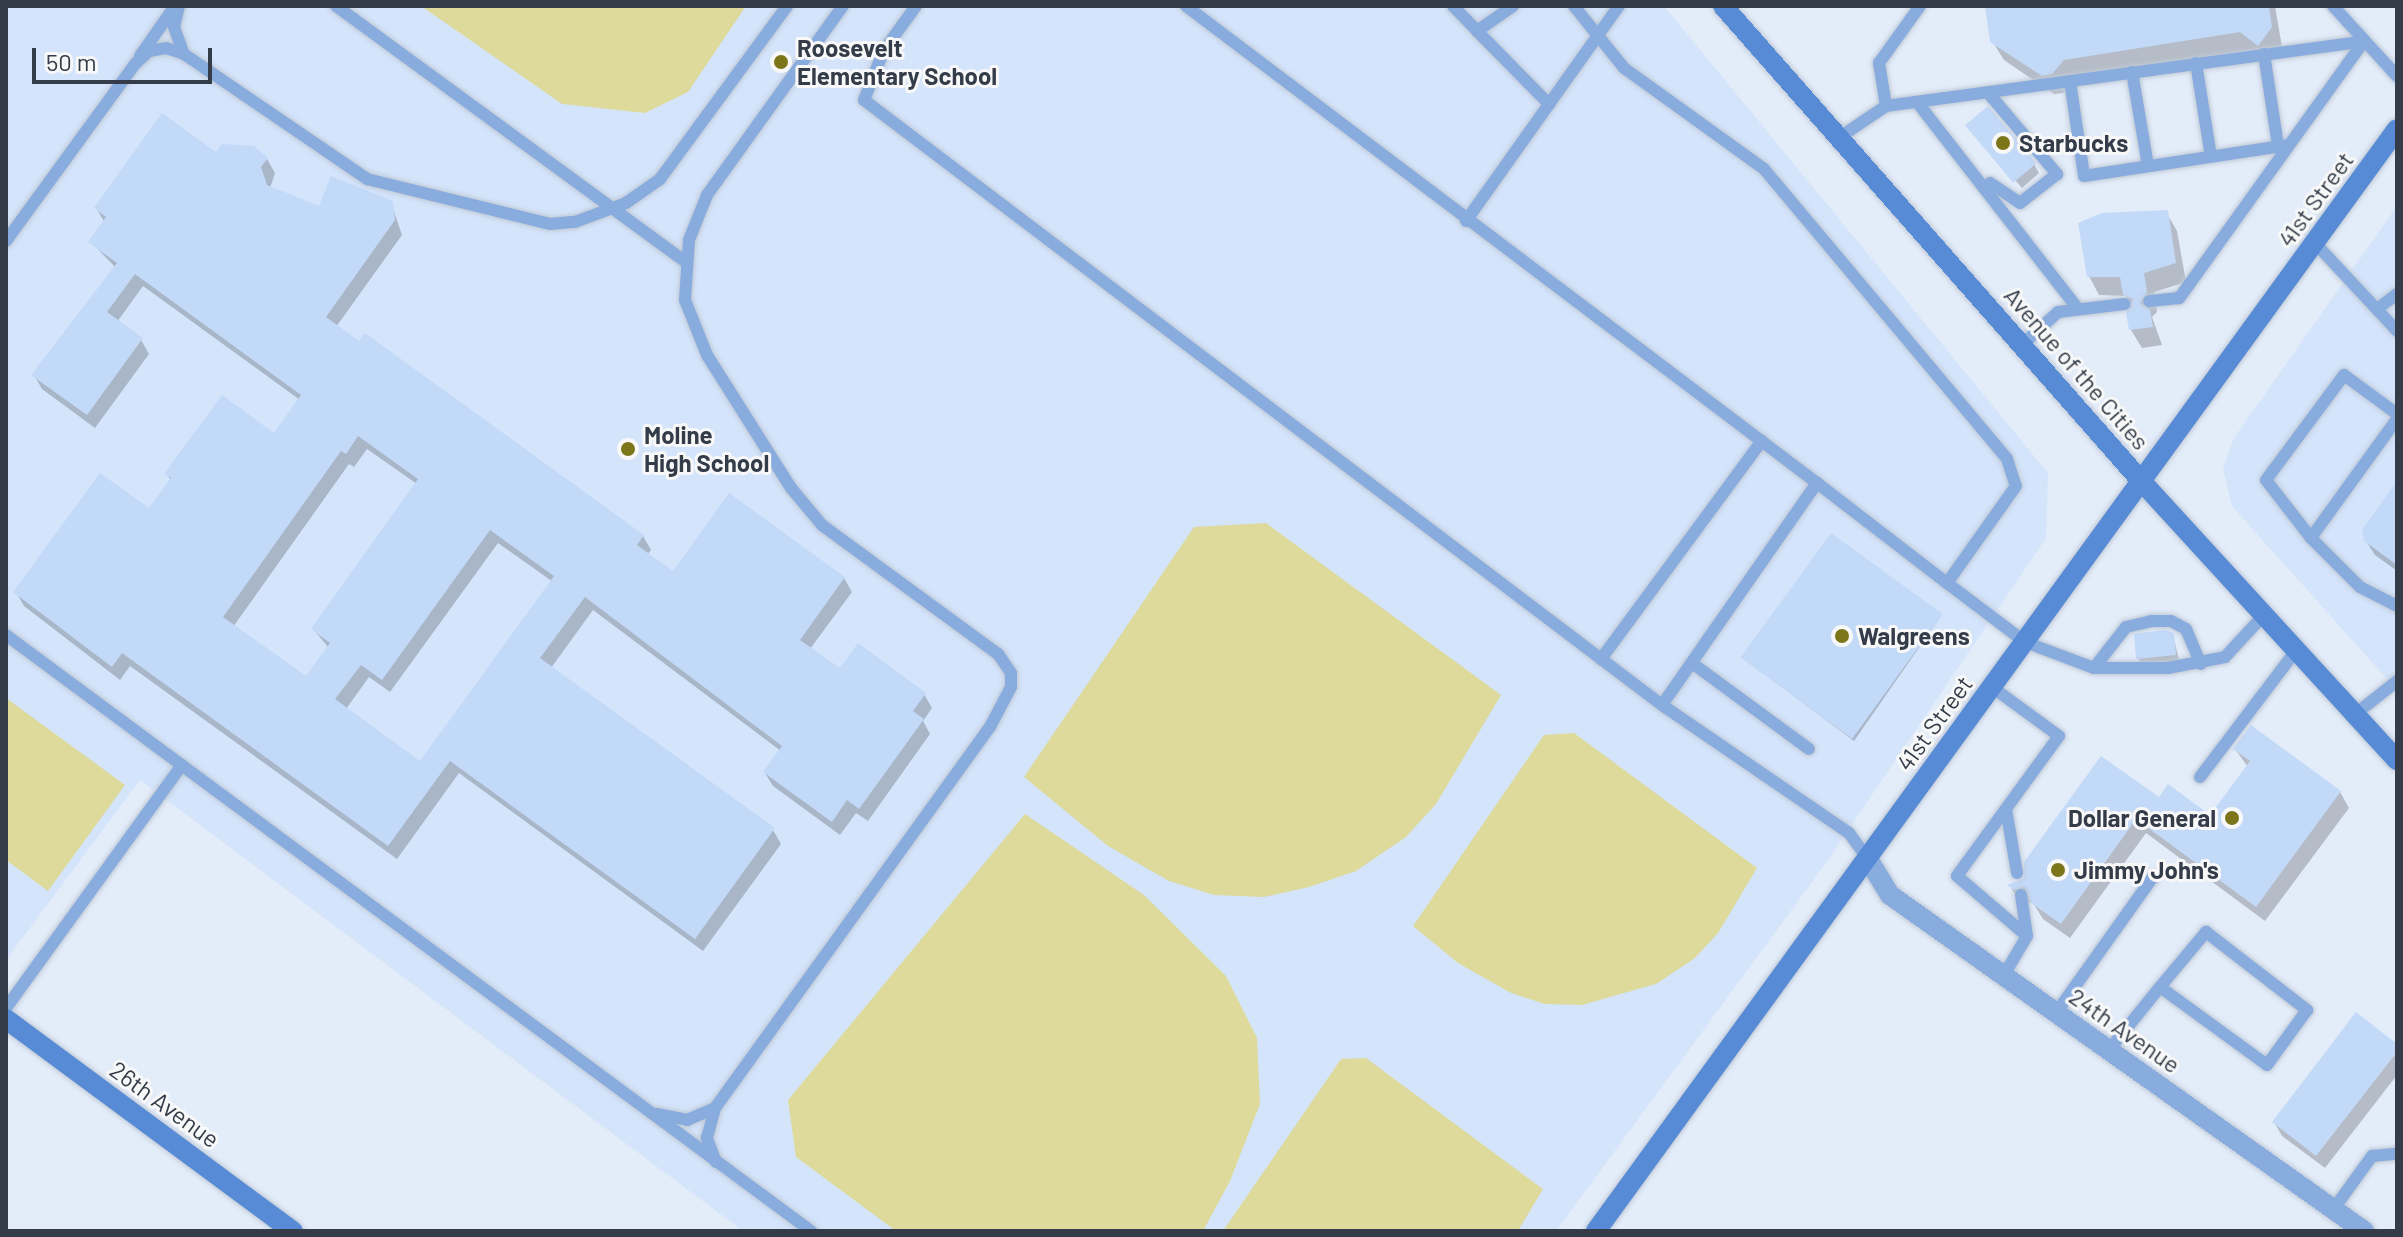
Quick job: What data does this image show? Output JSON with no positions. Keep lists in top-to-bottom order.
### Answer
{
  "streets": {
    "street": [
      "41st Street",
      "Avenue of the Cities",
      "24th Avenue",
      "26th Avenue"
    ]
  },
  "crossings": [
    ["41st Street", "Avenue of the Cities"],
    ["41st Street", "24th Avenue"]
  ],
  "places": [
    "Roosevelt Elementary School",
    "Starbucks",
    "Moline High School",
    "Walgreens",
    "Dollar General",
    "Jimmy John's"
  ],
  "scale_bar": "50 m"
}
